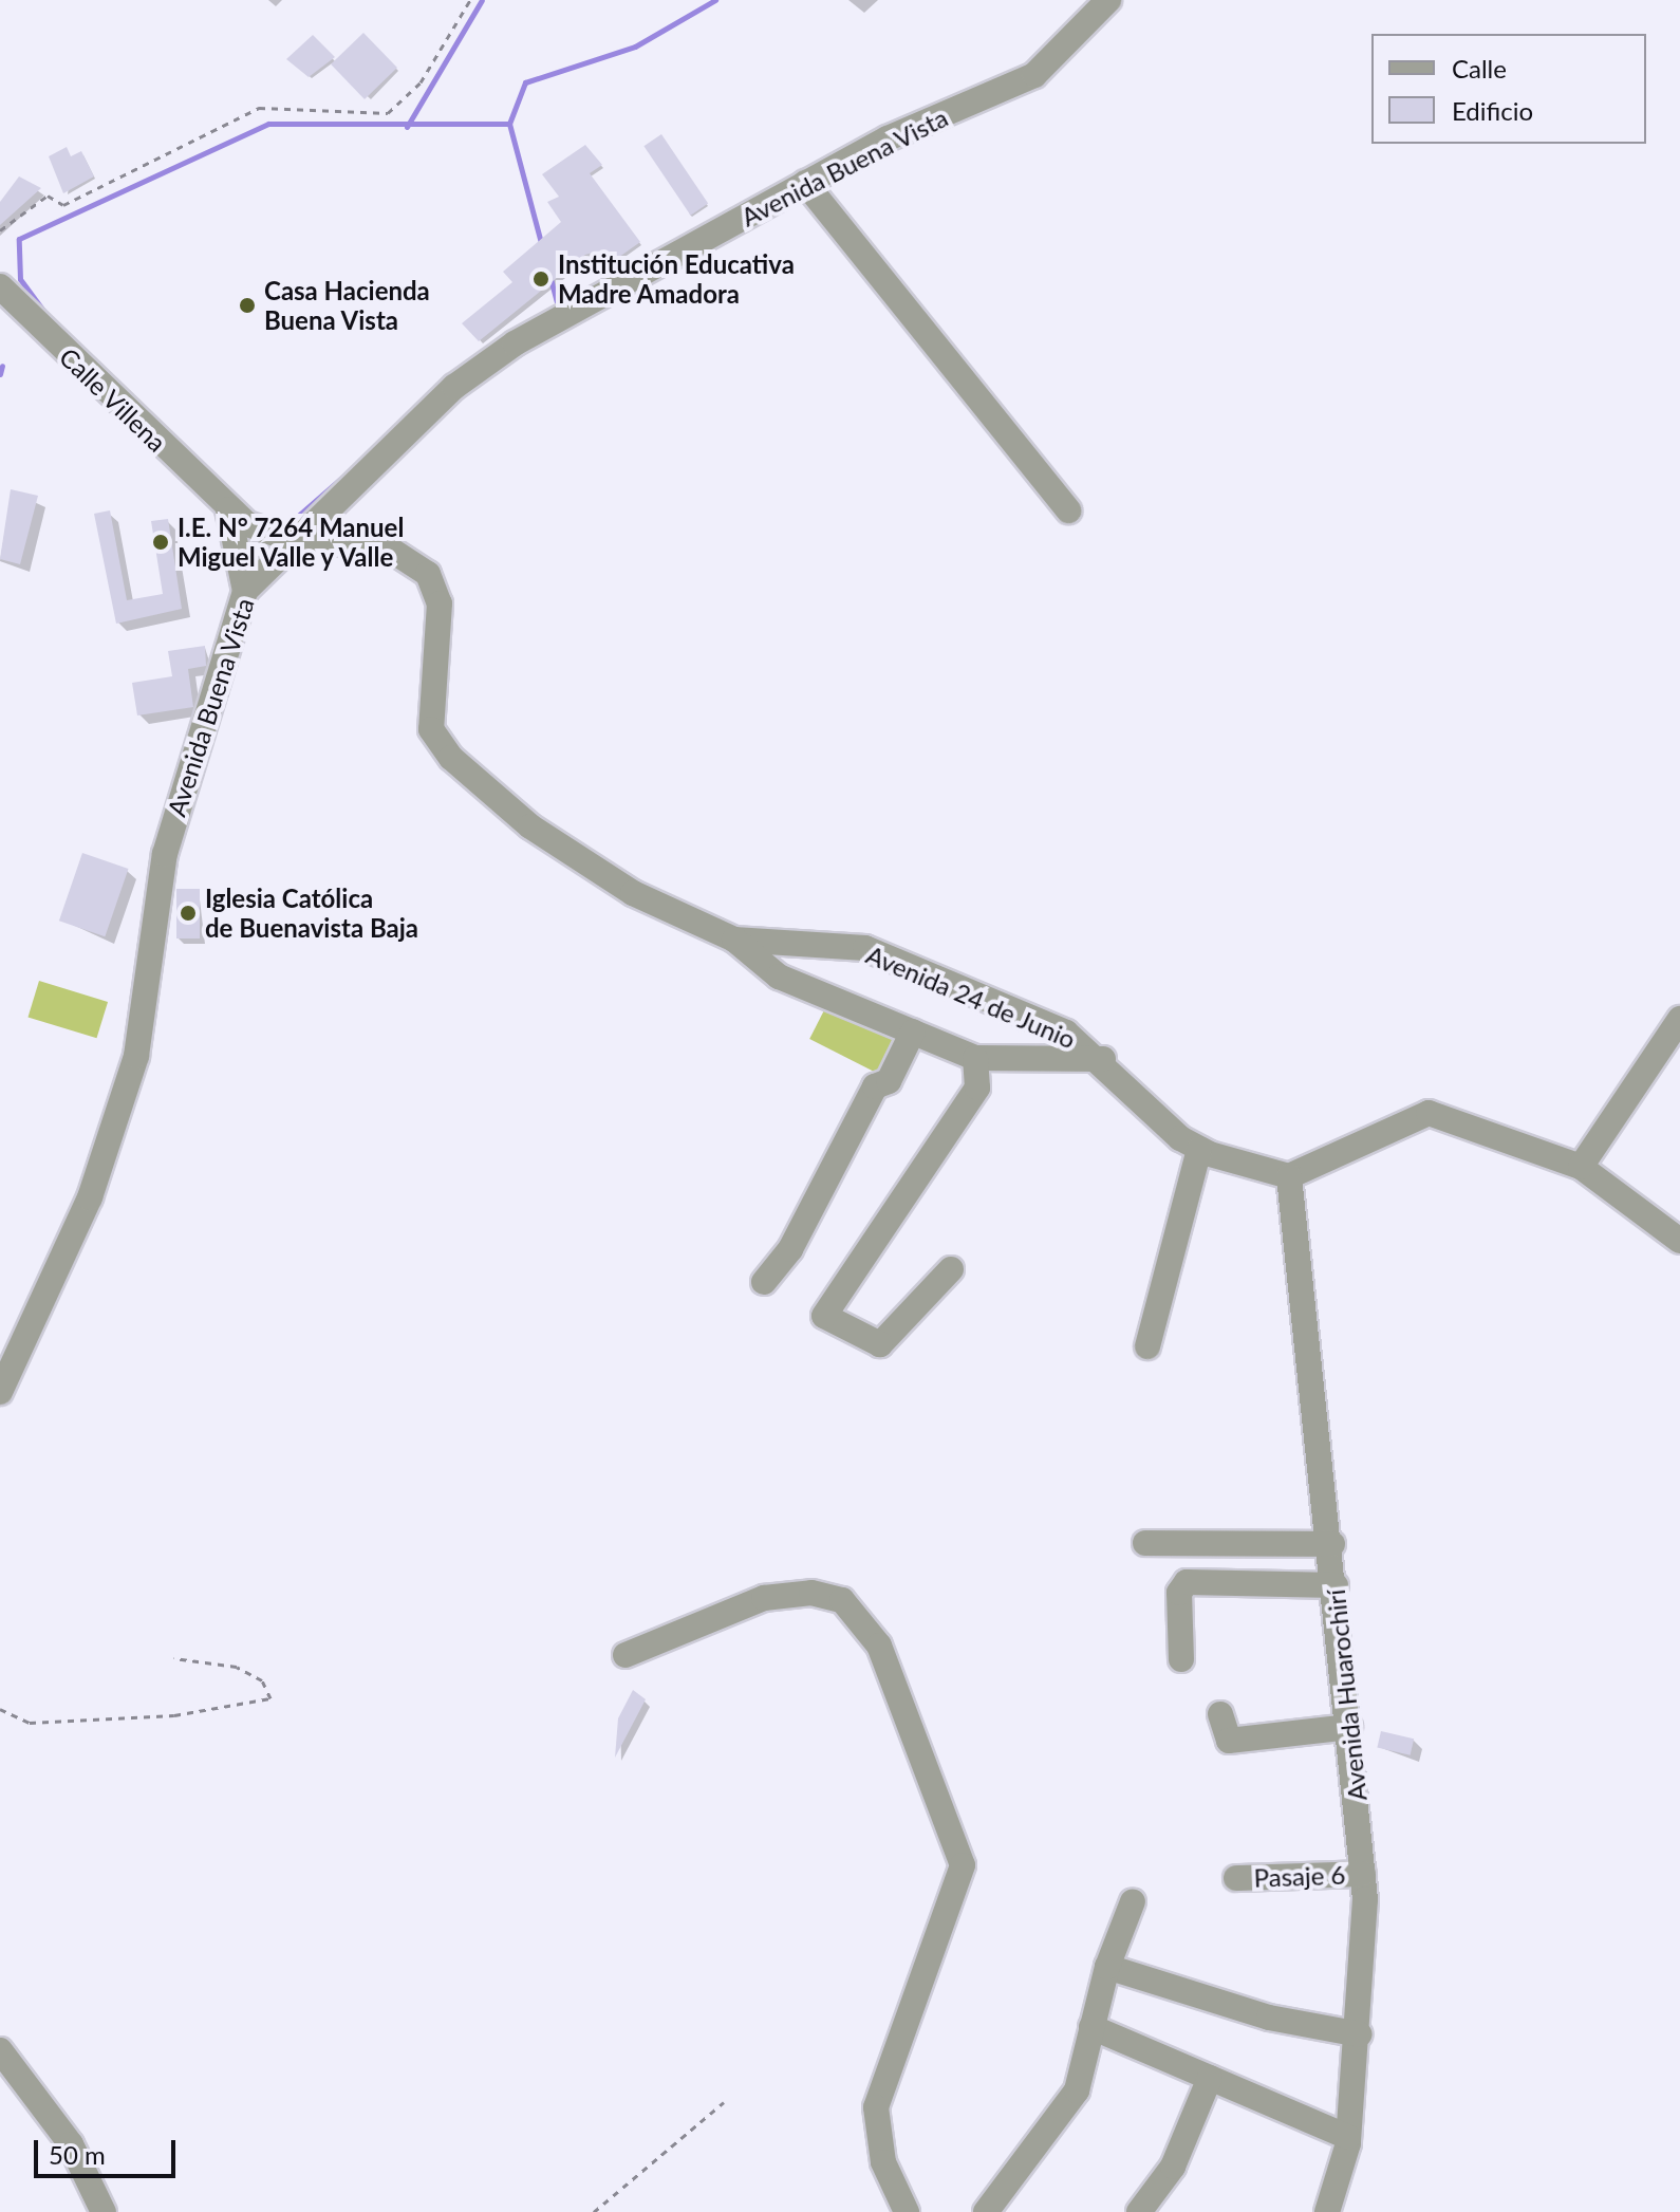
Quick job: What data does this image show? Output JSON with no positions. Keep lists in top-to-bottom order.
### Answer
{
  "streets": {
    "street": [
      "Avenida Buena Vista",
      "Calle Villena",
      "Avenida 24 de Junio",
      "Avenida Huarochirí",
      "Pasaje 6"
    ]
  },
  "crossings": [
    ["Avenida Buena Vista", "Calle Villena"],
    ["Avenida Buena Vista", "Avenida 24 de Junio"],
    ["Calle Villena", "Avenida 24 de Junio"],
    ["Avenida 24 de Junio", "Avenida Huarochirí"],
    ["Avenida Huarochirí", "Pasaje 6"]
  ],
  "places": [
    "Institución Educativa Madre Amadora",
    "Casa Hacienda Buena Vista",
    "I.E. N° 7264 Manuel Miguel Valle y Valle",
    "Iglesia Católica de Buenavista Baja"
  ],
  "legend": ["Calle", "Edificio"],
  "scale_bar": "50 m"
}
